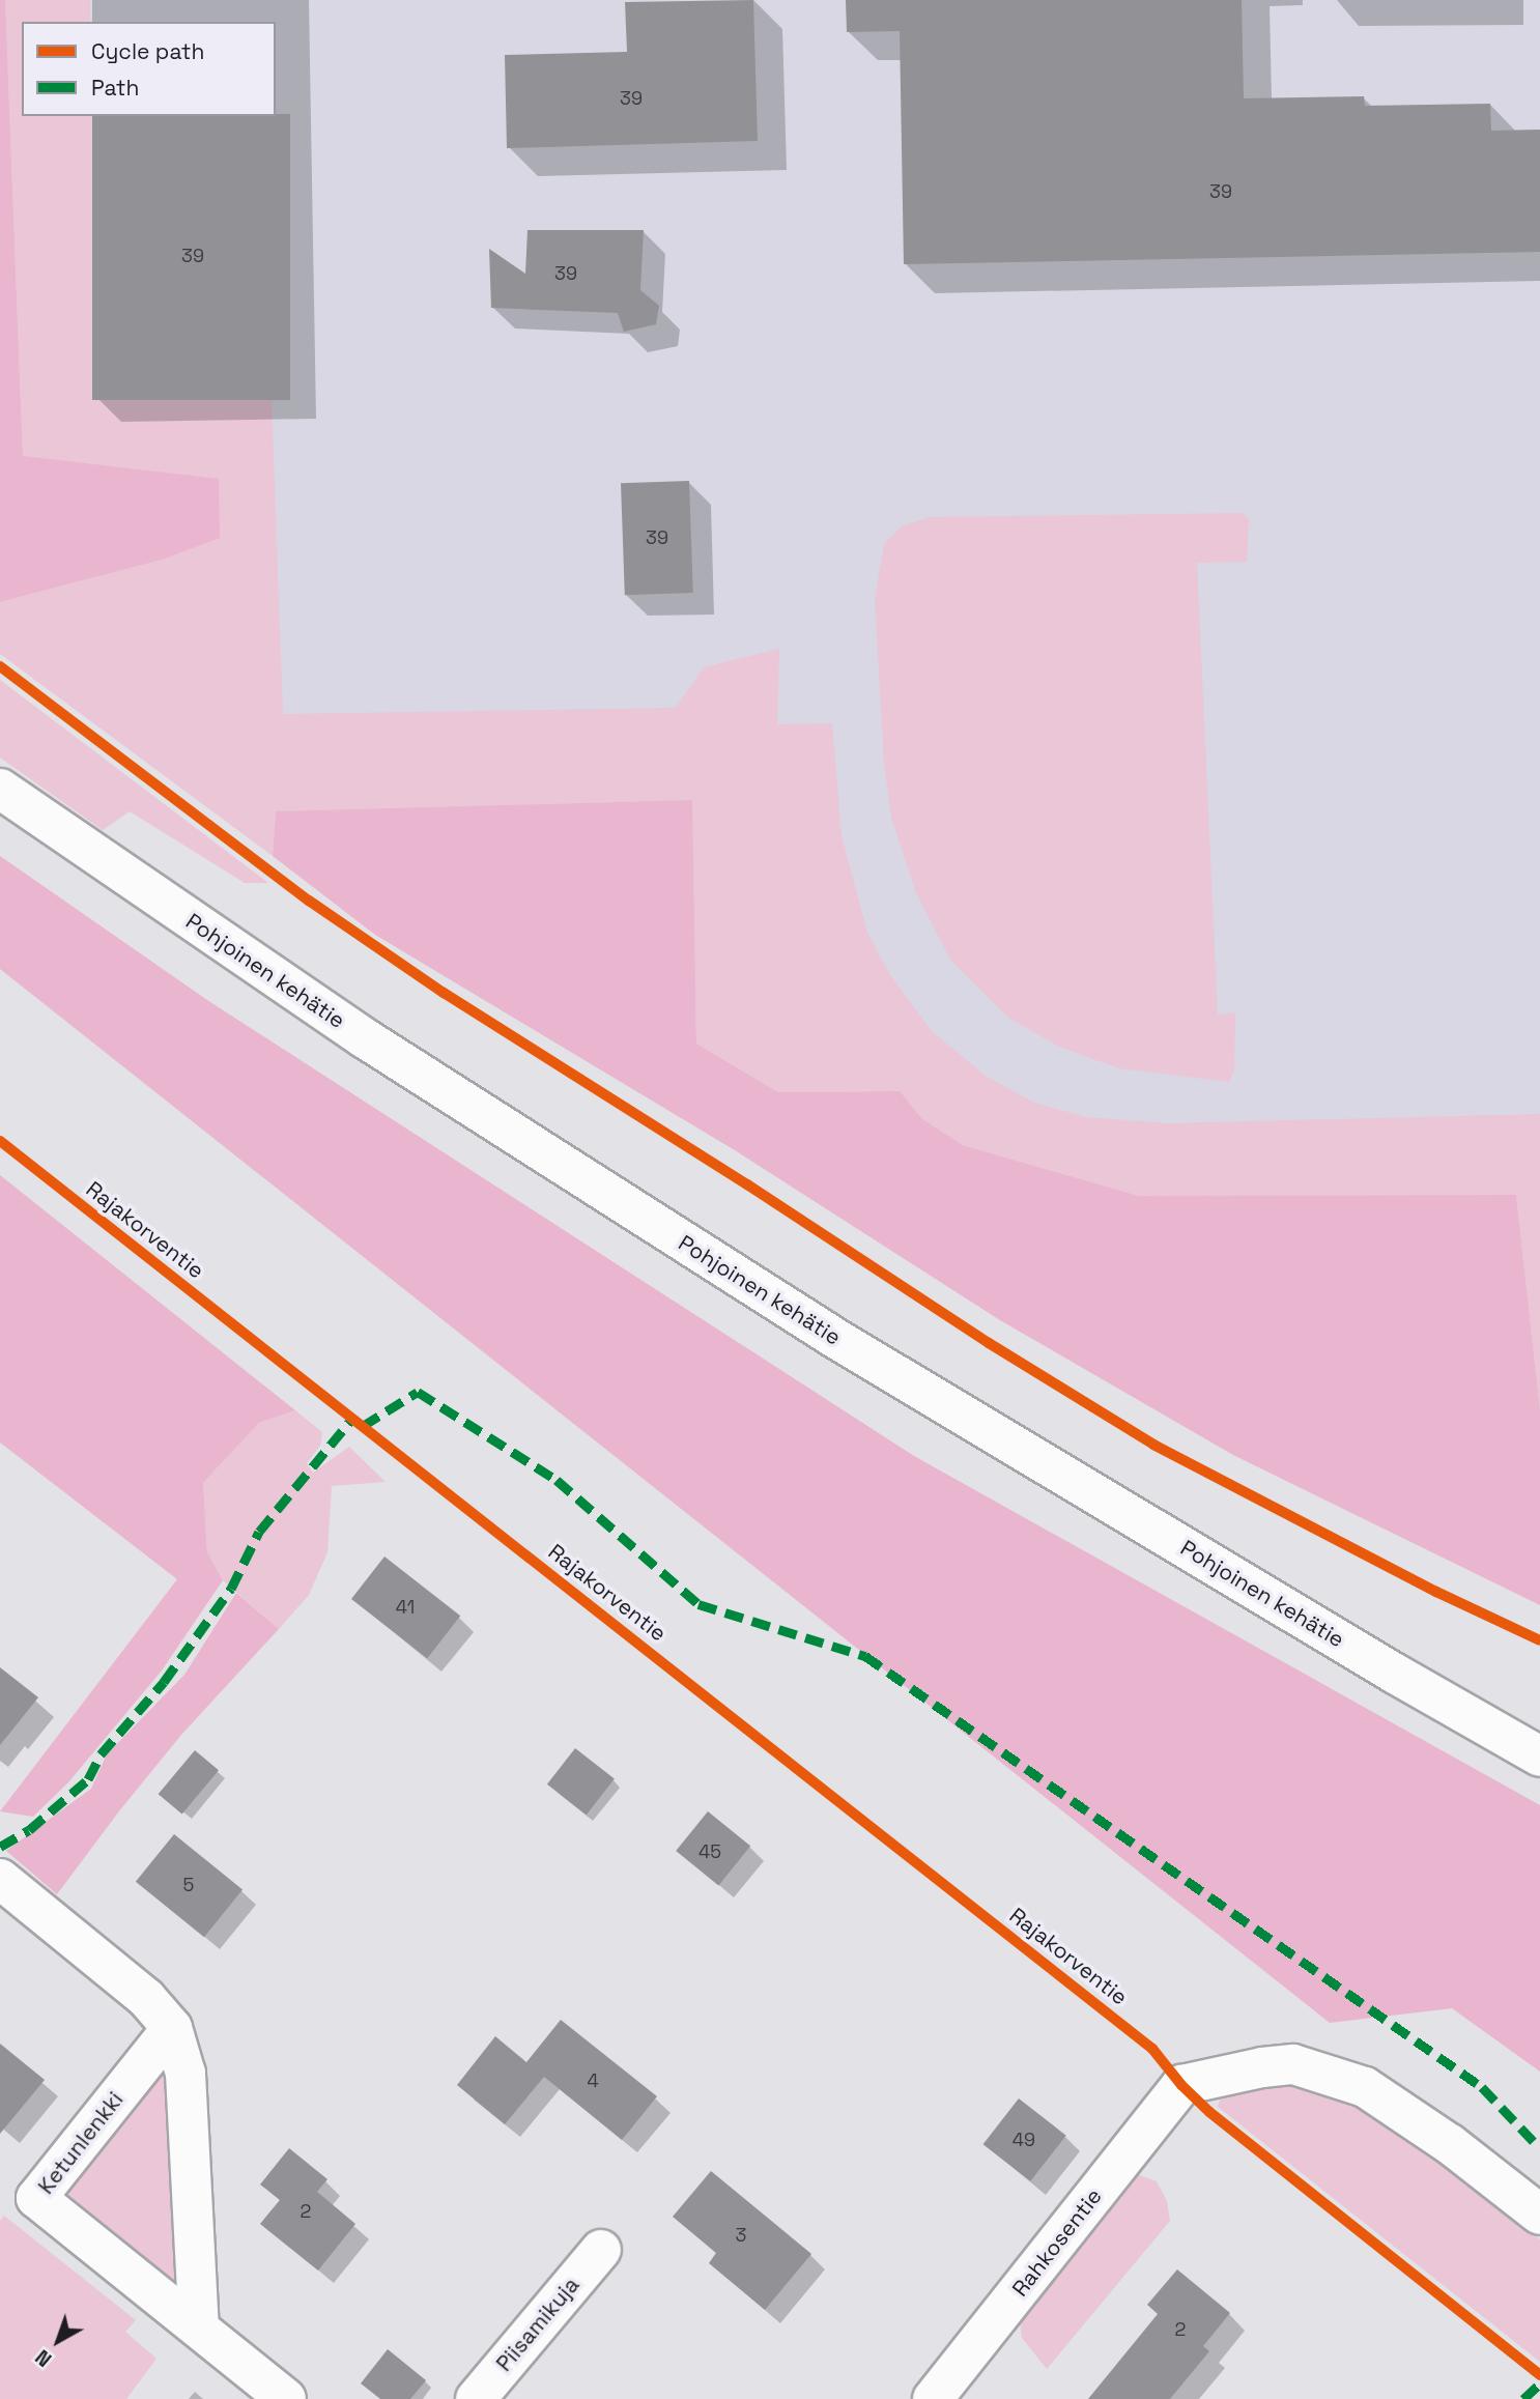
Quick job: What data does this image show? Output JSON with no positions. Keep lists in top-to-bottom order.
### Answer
{
  "streets": {
    "street": [
      "Pohjoinen kehätie",
      "Ketunlenkki",
      "Rahkosentie",
      "Piisamikuja"
    ],
    "cycle path": ["Rajakorventie"]
  },
  "house_numbers": [
    "39",
    "39",
    "39",
    "39",
    "39",
    "41",
    "45",
    "5",
    "4",
    "49",
    "2",
    "3",
    "2"
  ],
  "legend": ["Cycle path", "Path"],
  "north": "bottom left"
}
